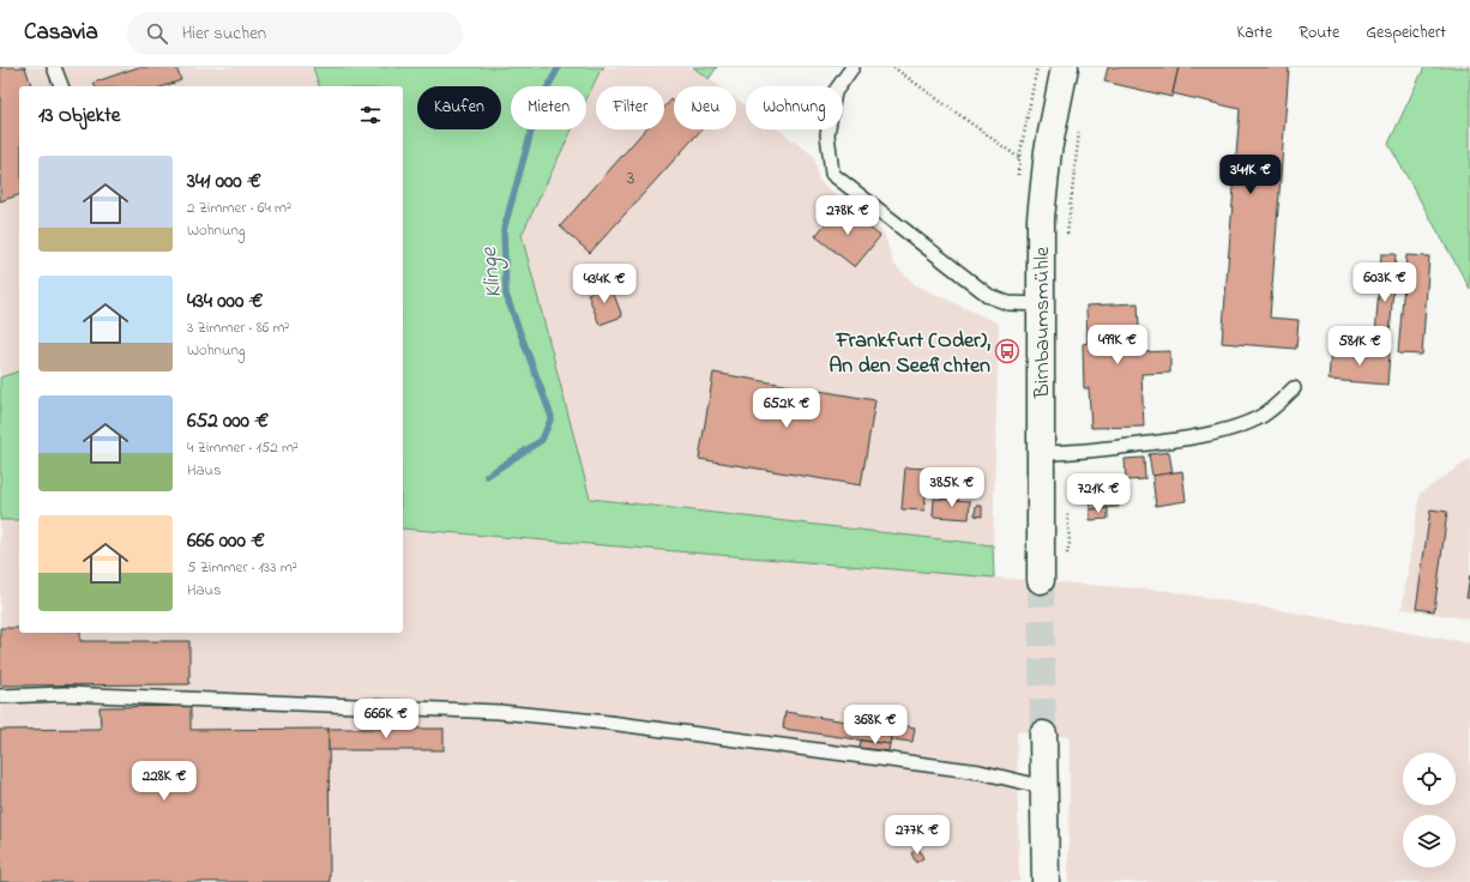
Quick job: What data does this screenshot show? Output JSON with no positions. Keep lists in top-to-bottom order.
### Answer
{
  "streets": {
    "main road": ["Birnbaumsmühle"]
  },
  "water": ["Klinge"],
  "places": {
    "bus stop": ["Frankfurt (Oder), An den Seefichten"]
  },
  "house_numbers": ["3"],
  "page": {
    "header": "Casavia",
    "search": "Hier suchen",
    "nav": ["Karte", "Route", "Gespeichert"],
    "chip": [
      "Kaufen",
      "Mieten",
      "Filter",
      "Neu",
      "Wohnung"
    ],
    "heading": "13 Objekte",
    "list": [
      {
        "name": "341 000 €",
        "note": "2 Zimmer · 64 m² · Wohnung"
      },
      {
        "name": "434 000 €",
        "note": "3 Zimmer · 86 m² · Wohnung"
      },
      {
        "name": "652 000 €",
        "note": "4 Zimmer · 152 m² · Haus"
      },
      {
        "name": "666 000 €",
        "note": "5 Zimmer · 133 m² · Haus"
      }
    ],
    "price": [
      "341K €",
      "278K €",
      "603K €",
      "434K €",
      "499K €",
      "581K €",
      "652K €",
      "385K €",
      "721K €",
      "666K €",
      "368K €",
      "228K €",
      "277K €"
    ]
  }
}
